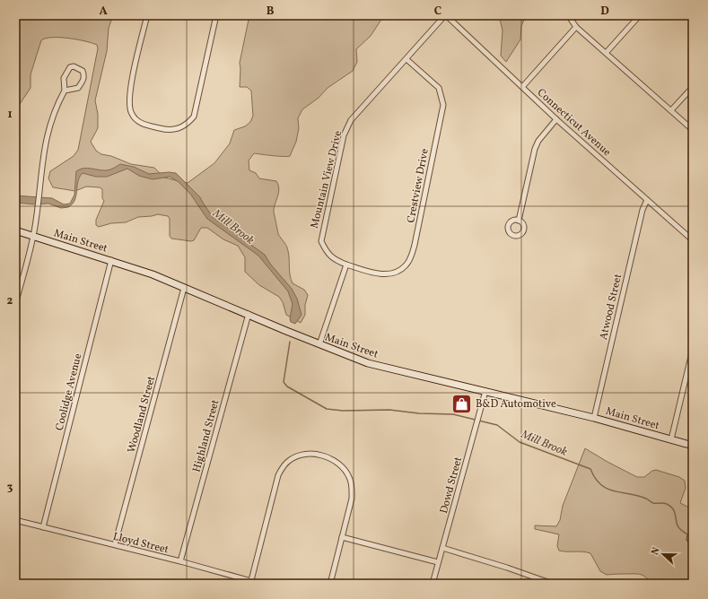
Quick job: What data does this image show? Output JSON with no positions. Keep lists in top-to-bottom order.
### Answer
{
  "streets": {
    "main road": ["Main Street"],
    "street": [
      "Connecticut Avenue",
      "Mountain View Drive",
      "Crestview Drive",
      "Atwood Street",
      "Coolidge Avenue",
      "Woodland Street",
      "Highland Street",
      "Dowd Street",
      "Lloyd Street"
    ]
  },
  "crossings": [
    ["Connecticut Avenue", "Mountain View Drive"],
    ["Connecticut Avenue", "Atwood Street"],
    ["Mountain View Drive", "Crestview Drive"],
    ["Main Street", "Atwood Street"],
    ["Main Street", "Coolidge Avenue"],
    ["Main Street", "Woodland Street"],
    ["Main Street", "Highland Street"],
    ["Main Street", "Dowd Street"],
    ["Coolidge Avenue", "Lloyd Street"],
    ["Woodland Street", "Lloyd Street"],
    ["Highland Street", "Lloyd Street"]
  ],
  "water": ["Mill Brook"],
  "places": {
    "shop": ["B&D Automotive"]
  },
  "north": "left",
  "grid": {
    "columns": [
      "A",
      "B",
      "C",
      "D"
    ],
    "rows": ["1", "2", "3"]
  }
}
